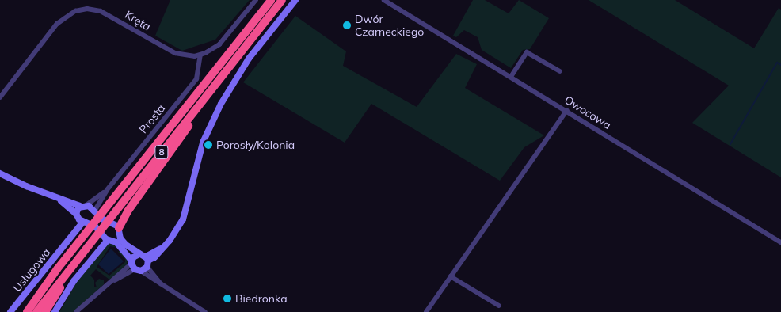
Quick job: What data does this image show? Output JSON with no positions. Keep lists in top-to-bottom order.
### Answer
{
  "streets": {
    "highway": ["8"],
    "street": [
      "Kręta",
      "Owocowa",
      "Prosta",
      "Usługowa"
    ]
  },
  "crossings": [
    ["Kręta", "Prosta"]
  ],
  "places": ["Dwór Czarneckiego", "Porosły/Kolonia", "Biedronka"]
}
